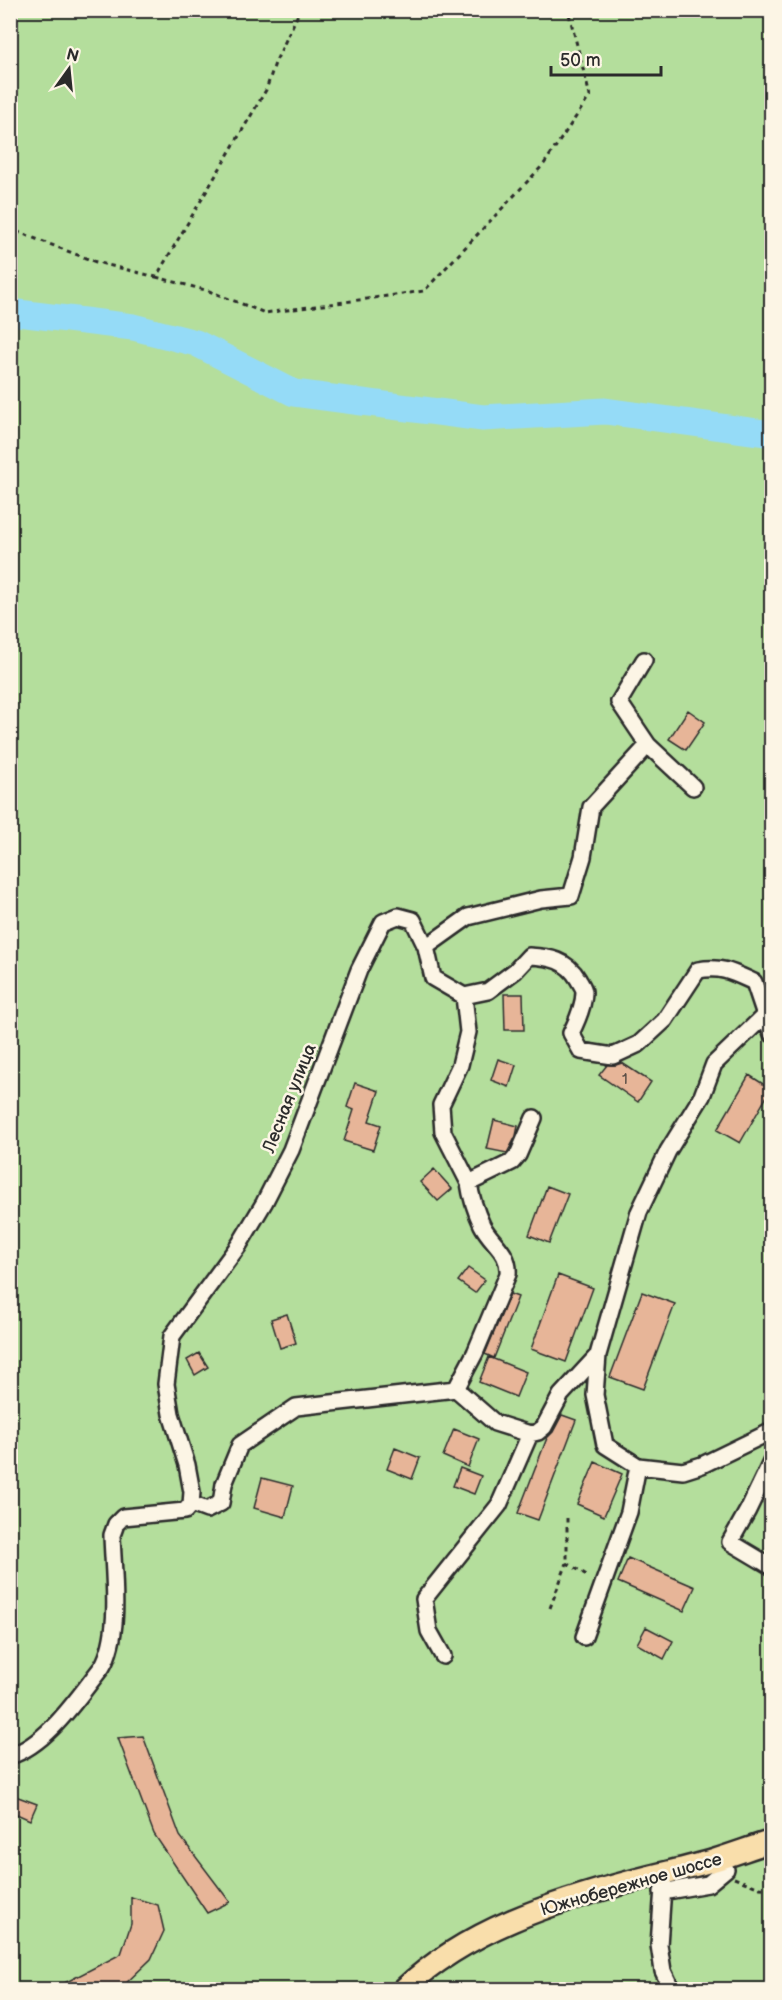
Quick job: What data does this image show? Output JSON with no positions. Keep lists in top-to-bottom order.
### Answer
{
  "streets": {
    "highway": ["Южнобережное шоссе"],
    "street": ["Лесная улица"]
  },
  "house_numbers": ["1"],
  "scale_bar": "50 m",
  "north": "top"
}
